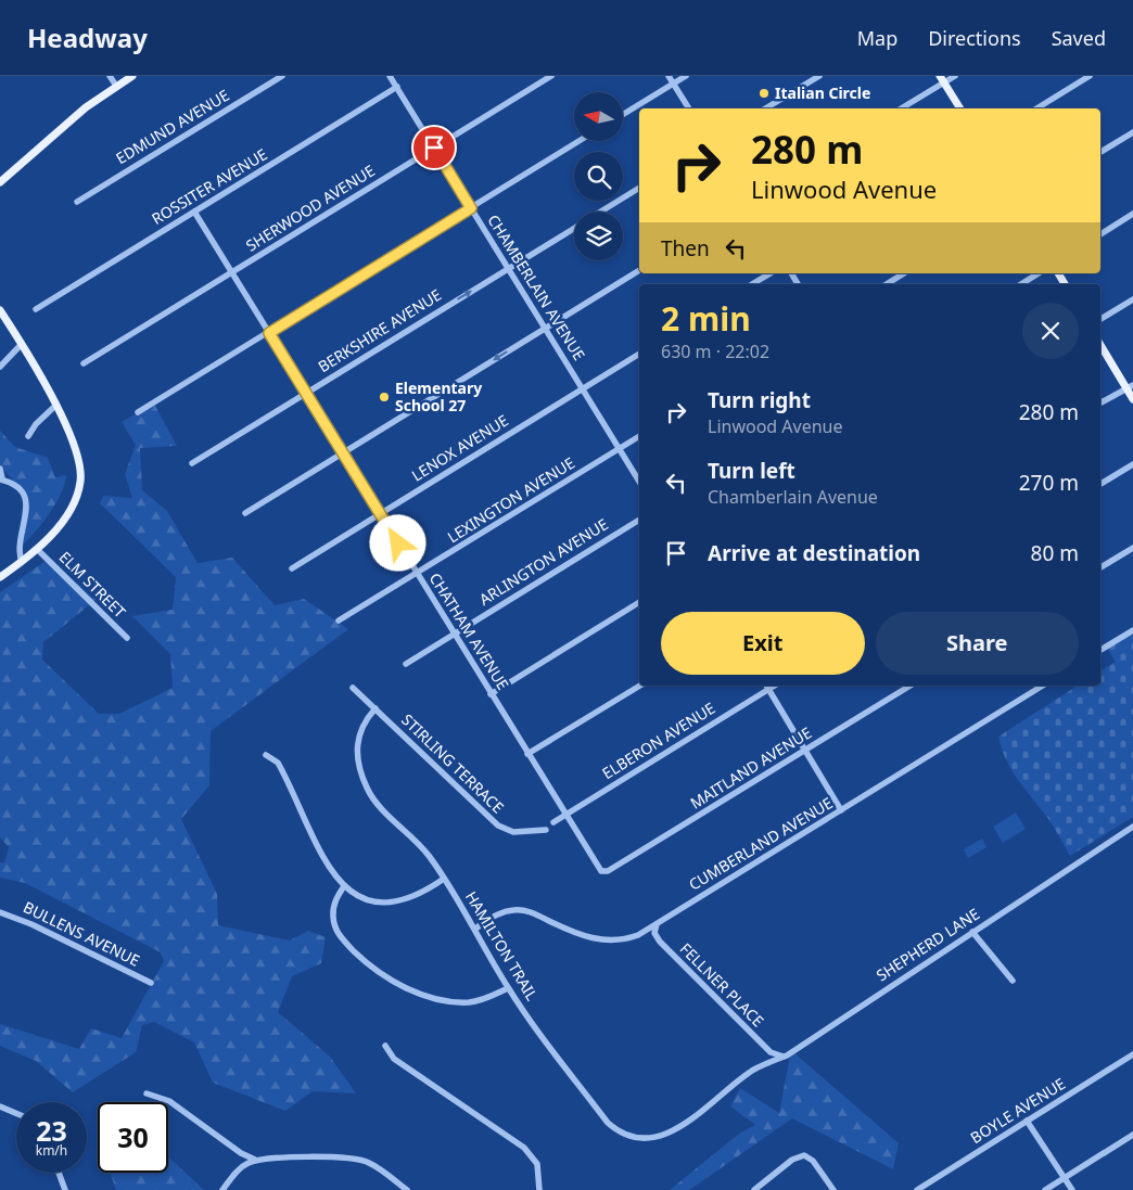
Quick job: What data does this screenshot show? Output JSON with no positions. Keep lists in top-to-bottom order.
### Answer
{
  "streets": {
    "street": [
      "EDMUND AVENUE",
      "ROSSITER AVENUE",
      "SHERWOOD AVENUE",
      "CHAMBERLAIN AVENUE",
      "BERKSHIRE AVENUE",
      "LENOX AVENUE",
      "LEXINGTON AVENUE",
      "ARLINGTON AVENUE",
      "ELM STREET",
      "CHATHAM AVENUE",
      "ELBERON AVENUE",
      "STIRLING TERRACE",
      "MAITLAND AVENUE",
      "CUMBERLAND AVENUE",
      "BULLENS AVENUE",
      "SHEPHERD LANE",
      "HAMILTON TRAIL",
      "FELLNER PLACE",
      "BOYLE AVENUE"
    ]
  },
  "crossings": [
    ["ROSSITER AVENUE", "CHAMBERLAIN AVENUE"],
    ["ROSSITER AVENUE", "CHATHAM AVENUE"],
    ["SHERWOOD AVENUE", "CHAMBERLAIN AVENUE"],
    ["SHERWOOD AVENUE", "CHATHAM AVENUE"],
    ["CHAMBERLAIN AVENUE", "BERKSHIRE AVENUE"],
    ["CHAMBERLAIN AVENUE", "LENOX AVENUE"],
    ["CHAMBERLAIN AVENUE", "LEXINGTON AVENUE"],
    ["BERKSHIRE AVENUE", "CHATHAM AVENUE"],
    ["LENOX AVENUE", "CHATHAM AVENUE"],
    ["LEXINGTON AVENUE", "CHATHAM AVENUE"],
    ["ARLINGTON AVENUE", "CHATHAM AVENUE"],
    ["CHATHAM AVENUE", "ELBERON AVENUE"],
    ["CHATHAM AVENUE", "MAITLAND AVENUE"],
    ["STIRLING TERRACE", "HAMILTON TRAIL"],
    ["CUMBERLAND AVENUE", "HAMILTON TRAIL"],
    ["CUMBERLAND AVENUE", "FELLNER PLACE"],
    ["SHEPHERD LANE", "HAMILTON TRAIL"],
    ["SHEPHERD LANE", "FELLNER PLACE"]
  ],
  "one_way": ["BERKSHIRE AVENUE"],
  "places": ["Italian Circle", "Elementary School 27"],
  "north": "left",
  "page": {
    "header": "Headway",
    "nav": ["Map", "Directions", "Saved"],
    "turn": ["280 m", "Linwood Avenue"],
    "then": "Then",
    "heading": ["2 min", "630 m · 22:02"],
    "list": [
      {
        "name": "Turn right",
        "note": "Linwood Avenue",
        "value": "280 m"
      },
      {
        "name": "Turn left",
        "note": "Chamberlain Avenue",
        "value": "270 m"
      },
      {
        "name": "Arrive at destination",
        "value": "80 m"
      }
    ],
    "buttons": ["Exit", "Share"],
    "speed": "23 km/h",
    "limit": "30"
  }
}
